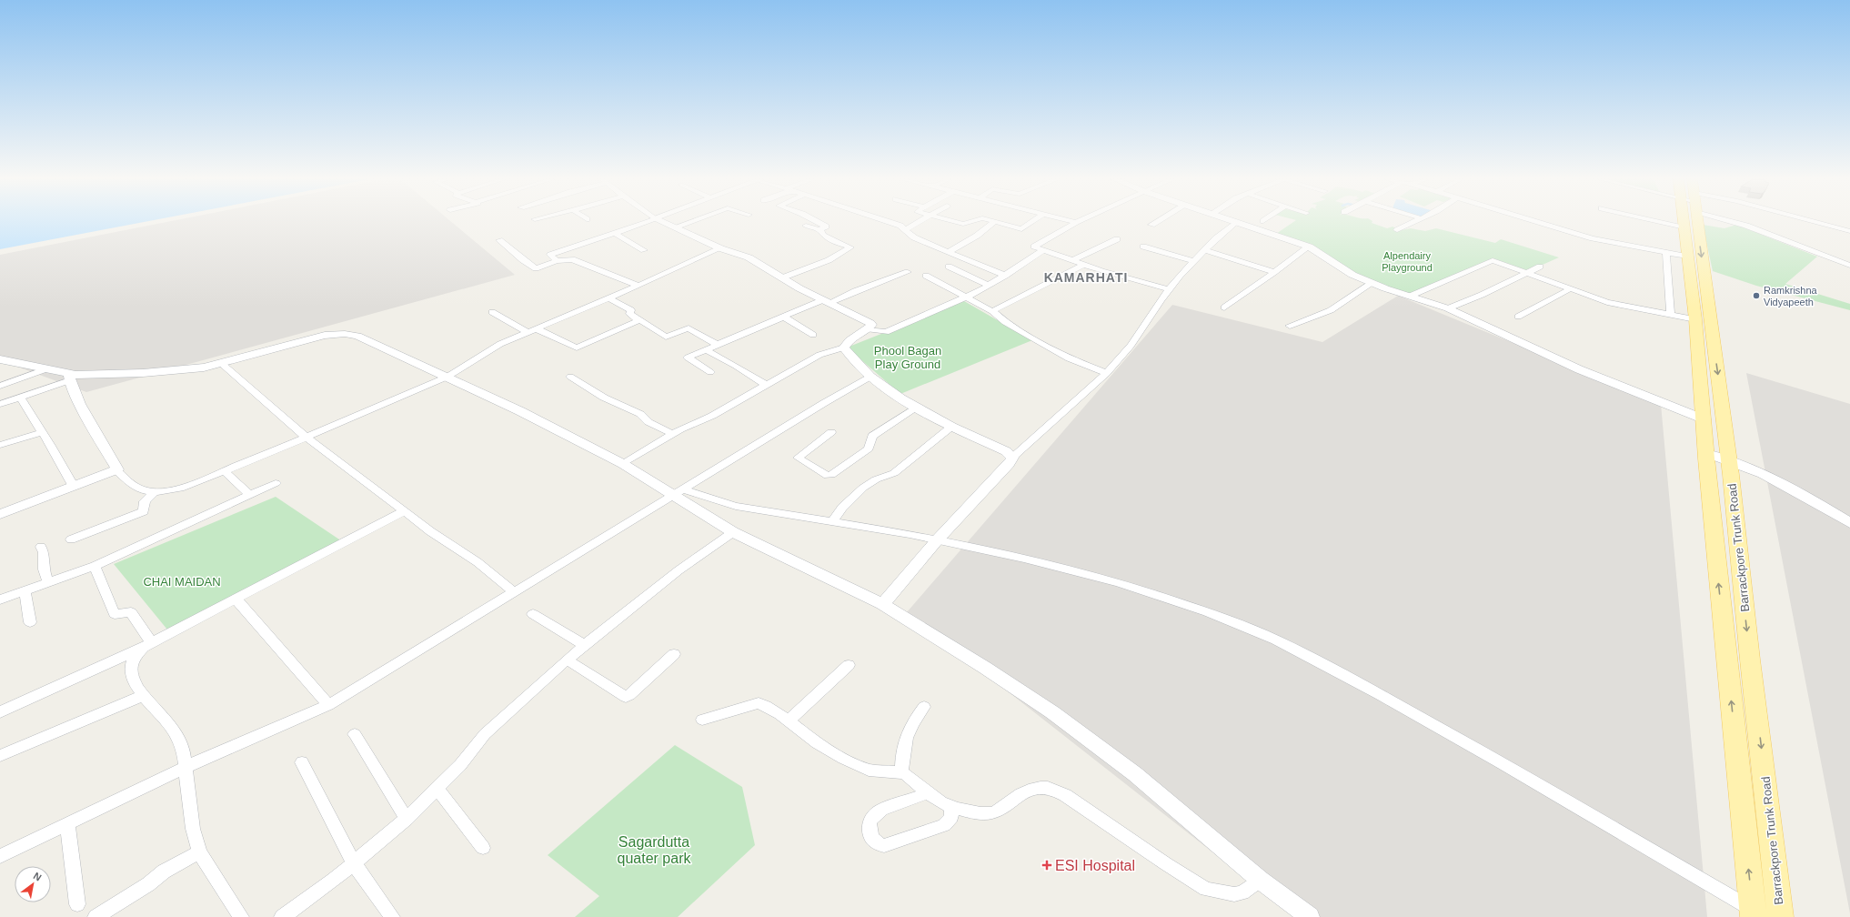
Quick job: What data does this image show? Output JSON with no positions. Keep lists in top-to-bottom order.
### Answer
{
  "streets": {
    "main road": ["Barrackpore Trunk Road"]
  },
  "districts": ["KAMARHATI"],
  "parks": [
    "Alpendairy Playground",
    "Phool Bagan Play Ground",
    "CHAI MAIDAN",
    "Sagardutta quater park"
  ],
  "places": {
    "other": ["Ramkrishna Vidyapeeth"],
    "health": ["ESI Hospital"]
  },
  "north": "top right"
}
